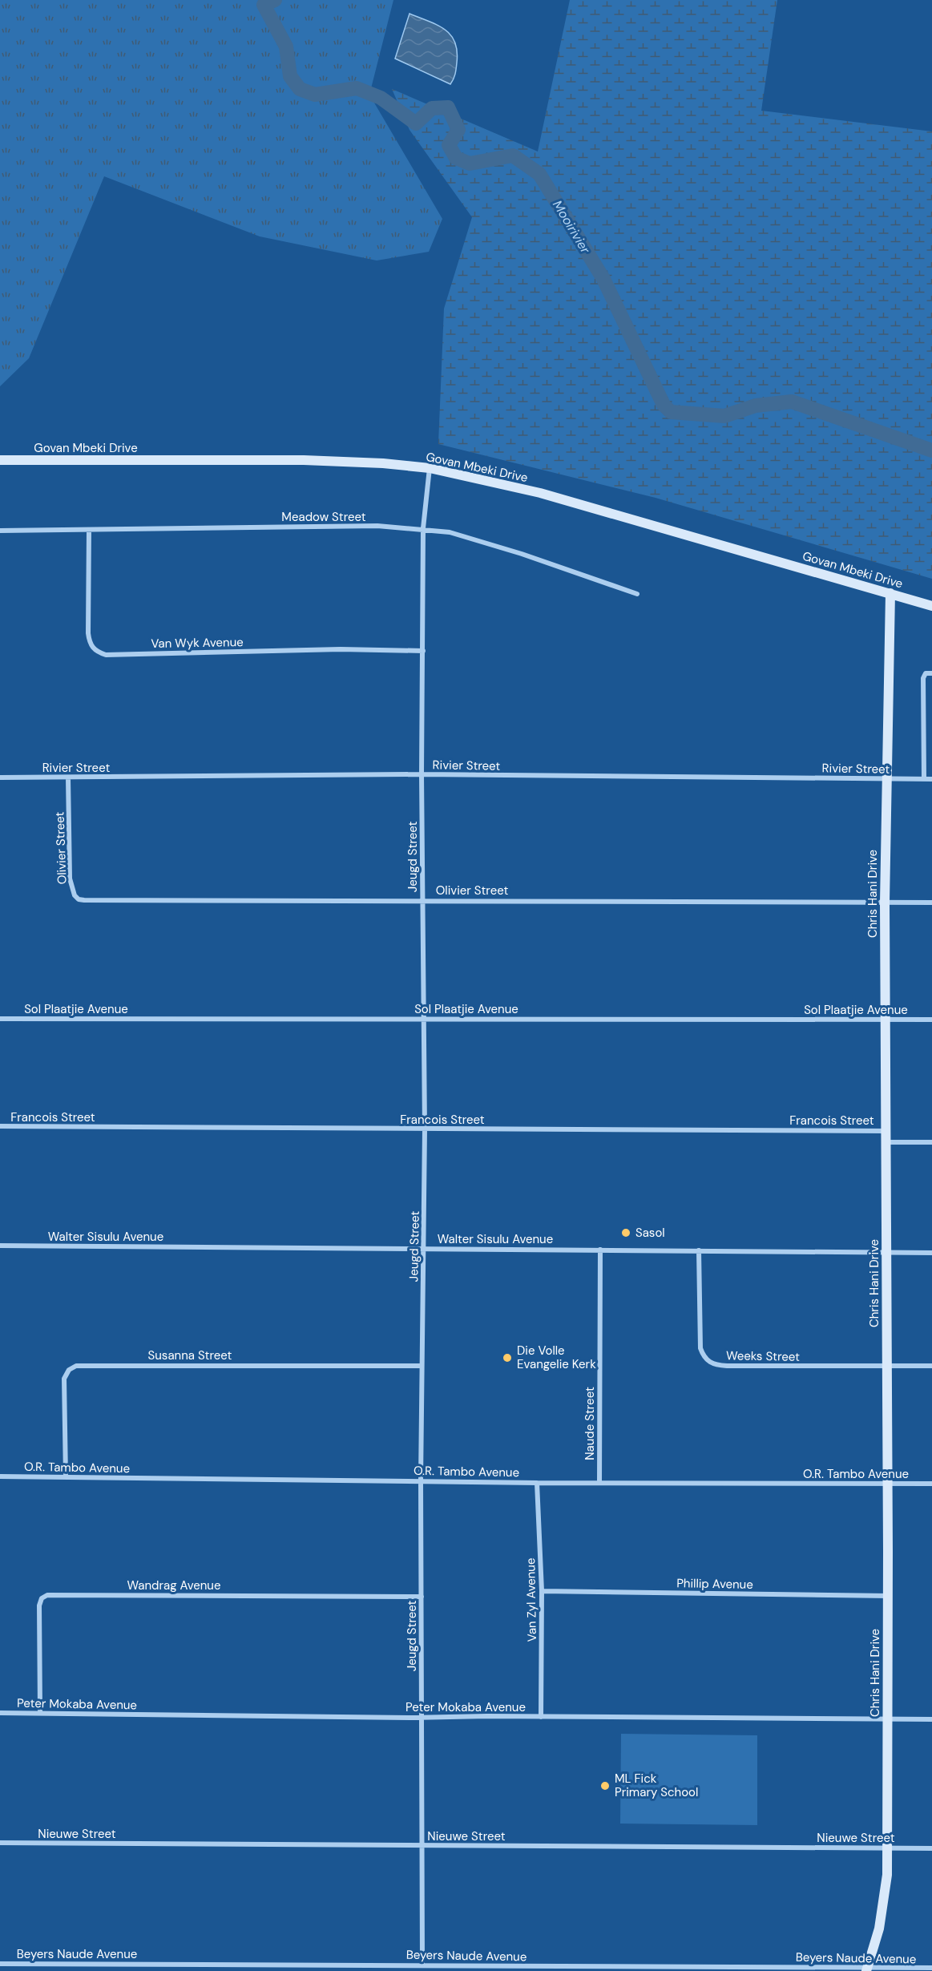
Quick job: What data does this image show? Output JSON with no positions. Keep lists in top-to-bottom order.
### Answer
{
  "streets": {
    "street": [
      "Govan Mbeki Drive",
      "Meadow Street",
      "Van Wyk Avenue",
      "Rivier Street",
      "Olivier Street",
      "Jeugd Street",
      "Chris Hani Drive",
      "Sol Plaatjie Avenue",
      "Francois Street",
      "Walter Sisulu Avenue",
      "Susanna Street",
      "Weeks Street",
      "Naude Street",
      "O.R. Tambo Avenue",
      "Phillip Avenue",
      "Wandrag Avenue",
      "Van Zyl Avenue",
      "Peter Mokaba Avenue",
      "Nieuwe Street",
      "Beyers Naude Avenue"
    ]
  },
  "crossings": [
    ["Govan Mbeki Drive", "Jeugd Street"],
    ["Govan Mbeki Drive", "Chris Hani Drive"],
    ["Meadow Street", "Van Wyk Avenue"],
    ["Meadow Street", "Jeugd Street"],
    ["Van Wyk Avenue", "Jeugd Street"],
    ["Rivier Street", "Olivier Street"],
    ["Rivier Street", "Jeugd Street"],
    ["Rivier Street", "Chris Hani Drive"],
    ["Olivier Street", "Jeugd Street"],
    ["Olivier Street", "Chris Hani Drive"],
    ["Jeugd Street", "Sol Plaatjie Avenue"],
    ["Jeugd Street", "Francois Street"],
    ["Jeugd Street", "Walter Sisulu Avenue"],
    ["Jeugd Street", "Susanna Street"],
    ["Jeugd Street", "O.R. Tambo Avenue"],
    ["Jeugd Street", "Wandrag Avenue"],
    ["Jeugd Street", "Peter Mokaba Avenue"],
    ["Jeugd Street", "Nieuwe Street"],
    ["Jeugd Street", "Beyers Naude Avenue"],
    ["Chris Hani Drive", "Sol Plaatjie Avenue"],
    ["Chris Hani Drive", "Francois Street"],
    ["Chris Hani Drive", "Walter Sisulu Avenue"],
    ["Chris Hani Drive", "Weeks Street"],
    ["Chris Hani Drive", "O.R. Tambo Avenue"],
    ["Chris Hani Drive", "Phillip Avenue"],
    ["Chris Hani Drive", "Peter Mokaba Avenue"],
    ["Chris Hani Drive", "Nieuwe Street"],
    ["Chris Hani Drive", "Beyers Naude Avenue"],
    ["Walter Sisulu Avenue", "Weeks Street"],
    ["Walter Sisulu Avenue", "Naude Street"],
    ["Susanna Street", "O.R. Tambo Avenue"],
    ["Naude Street", "O.R. Tambo Avenue"],
    ["O.R. Tambo Avenue", "Van Zyl Avenue"],
    ["Phillip Avenue", "Van Zyl Avenue"],
    ["Wandrag Avenue", "Peter Mokaba Avenue"],
    ["Van Zyl Avenue", "Peter Mokaba Avenue"]
  ],
  "water": ["Mooirivier"],
  "places": ["Sasol", "Die Volle Evangelie Kerk", "ML Fick Primary School"]
}
